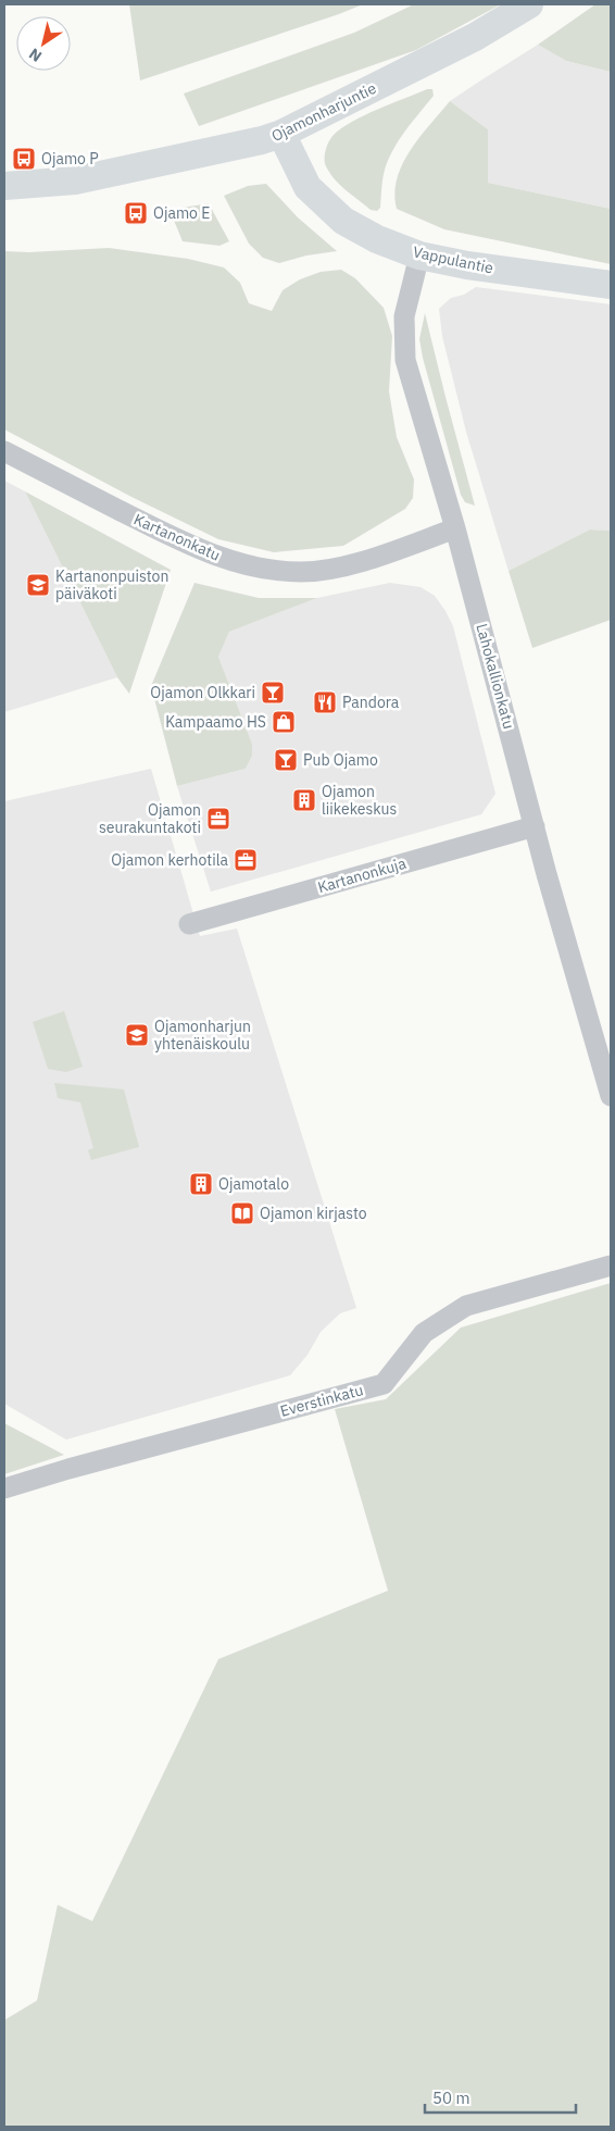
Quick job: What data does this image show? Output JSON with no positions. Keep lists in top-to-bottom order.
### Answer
{
  "streets": {
    "main road": ["Ojamonharjuntie", "Vappulantie"],
    "street": [
      "Kartanonkatu",
      "Lahokallionkatu",
      "Kartanonkuja",
      "Everstinkatu"
    ]
  },
  "crossings": [
    ["Ojamonharjuntie", "Vappulantie"],
    ["Vappulantie", "Lahokallionkatu"],
    ["Kartanonkatu", "Lahokallionkatu"],
    ["Lahokallionkatu", "Kartanonkuja"]
  ],
  "places": {
    "bus stop": ["Ojamo P", "Ojamo E"],
    "school or university": ["Kartanonpuiston päiväkoti", "Ojamonharjun yhtenäiskoulu"],
    "bar": ["Ojamon Olkkari", "Pub Ojamo"],
    "restaurant": ["Pandora"],
    "shop": ["Kampaamo HS"],
    "building": ["Ojamon liikekeskus", "Ojamotalo"],
    "office": ["Ojamon seurakuntakoti", "Ojamon kerhotila"],
    "library": ["Ojamon kirjasto"]
  },
  "scale_bar": "50 m",
  "north": "bottom left"
}
